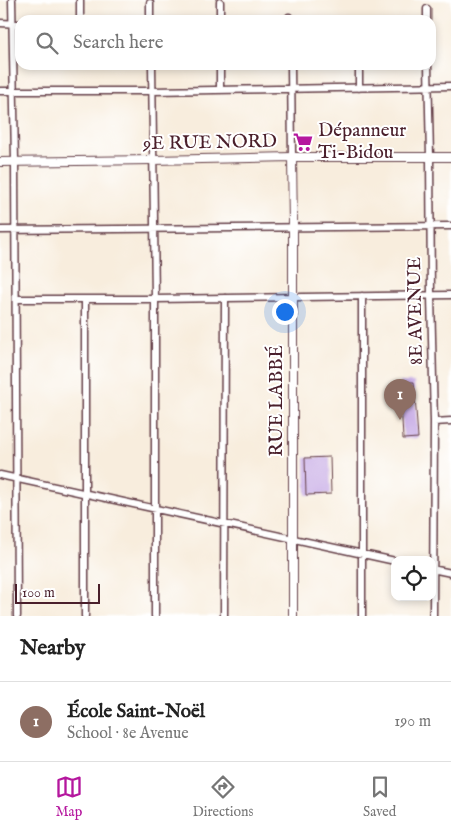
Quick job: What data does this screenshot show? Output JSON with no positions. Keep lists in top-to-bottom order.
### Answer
{
  "streets": {
    "street": ["9E RUE NORD", "8E AVENUE", "RUE LABBÉ"]
  },
  "crossings": [
    ["9E RUE NORD", "8E AVENUE"],
    ["9E RUE NORD", "RUE LABBÉ"]
  ],
  "places": {
    "supermarket": ["Dépanneur Ti-Bidou"]
  },
  "scale_bar": "100 m",
  "page": {
    "search": "Search here",
    "pins": "1",
    "scale": "100 m",
    "heading": "Nearby",
    "list": [
      {
        "mark": "1",
        "name": "École Saint-Noël",
        "note": "School · 8e Avenue",
        "value": "190 m"
      }
    ],
    "nav": ["Map", "Directions", "Saved"]
  }
}
